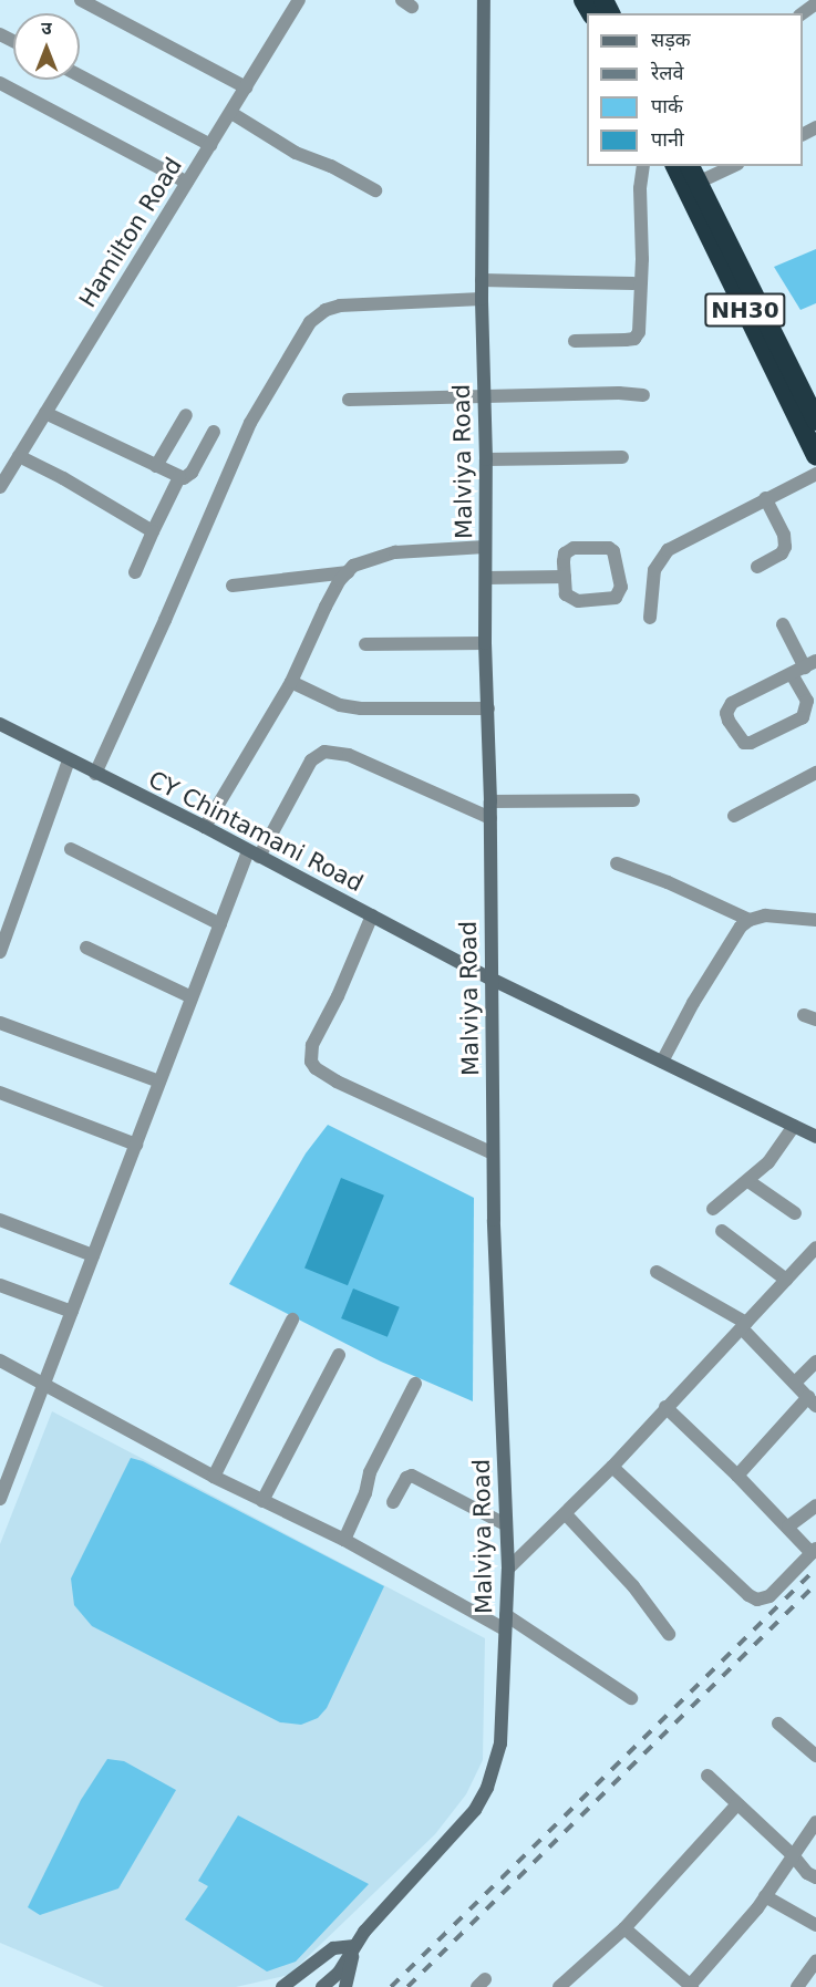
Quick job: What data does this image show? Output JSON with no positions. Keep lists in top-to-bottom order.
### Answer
{
  "streets": {
    "highway": ["NH30"],
    "street": ["Hamilton Road", "Malviya Road", "CY Chintamani Road"]
  },
  "crossings": [
    ["Malviya Road", "CY Chintamani Road"]
  ],
  "legend": [
    "सड़क",
    "रेलवे",
    "पार्क",
    "पानी"
  ],
  "north": "top"
}
